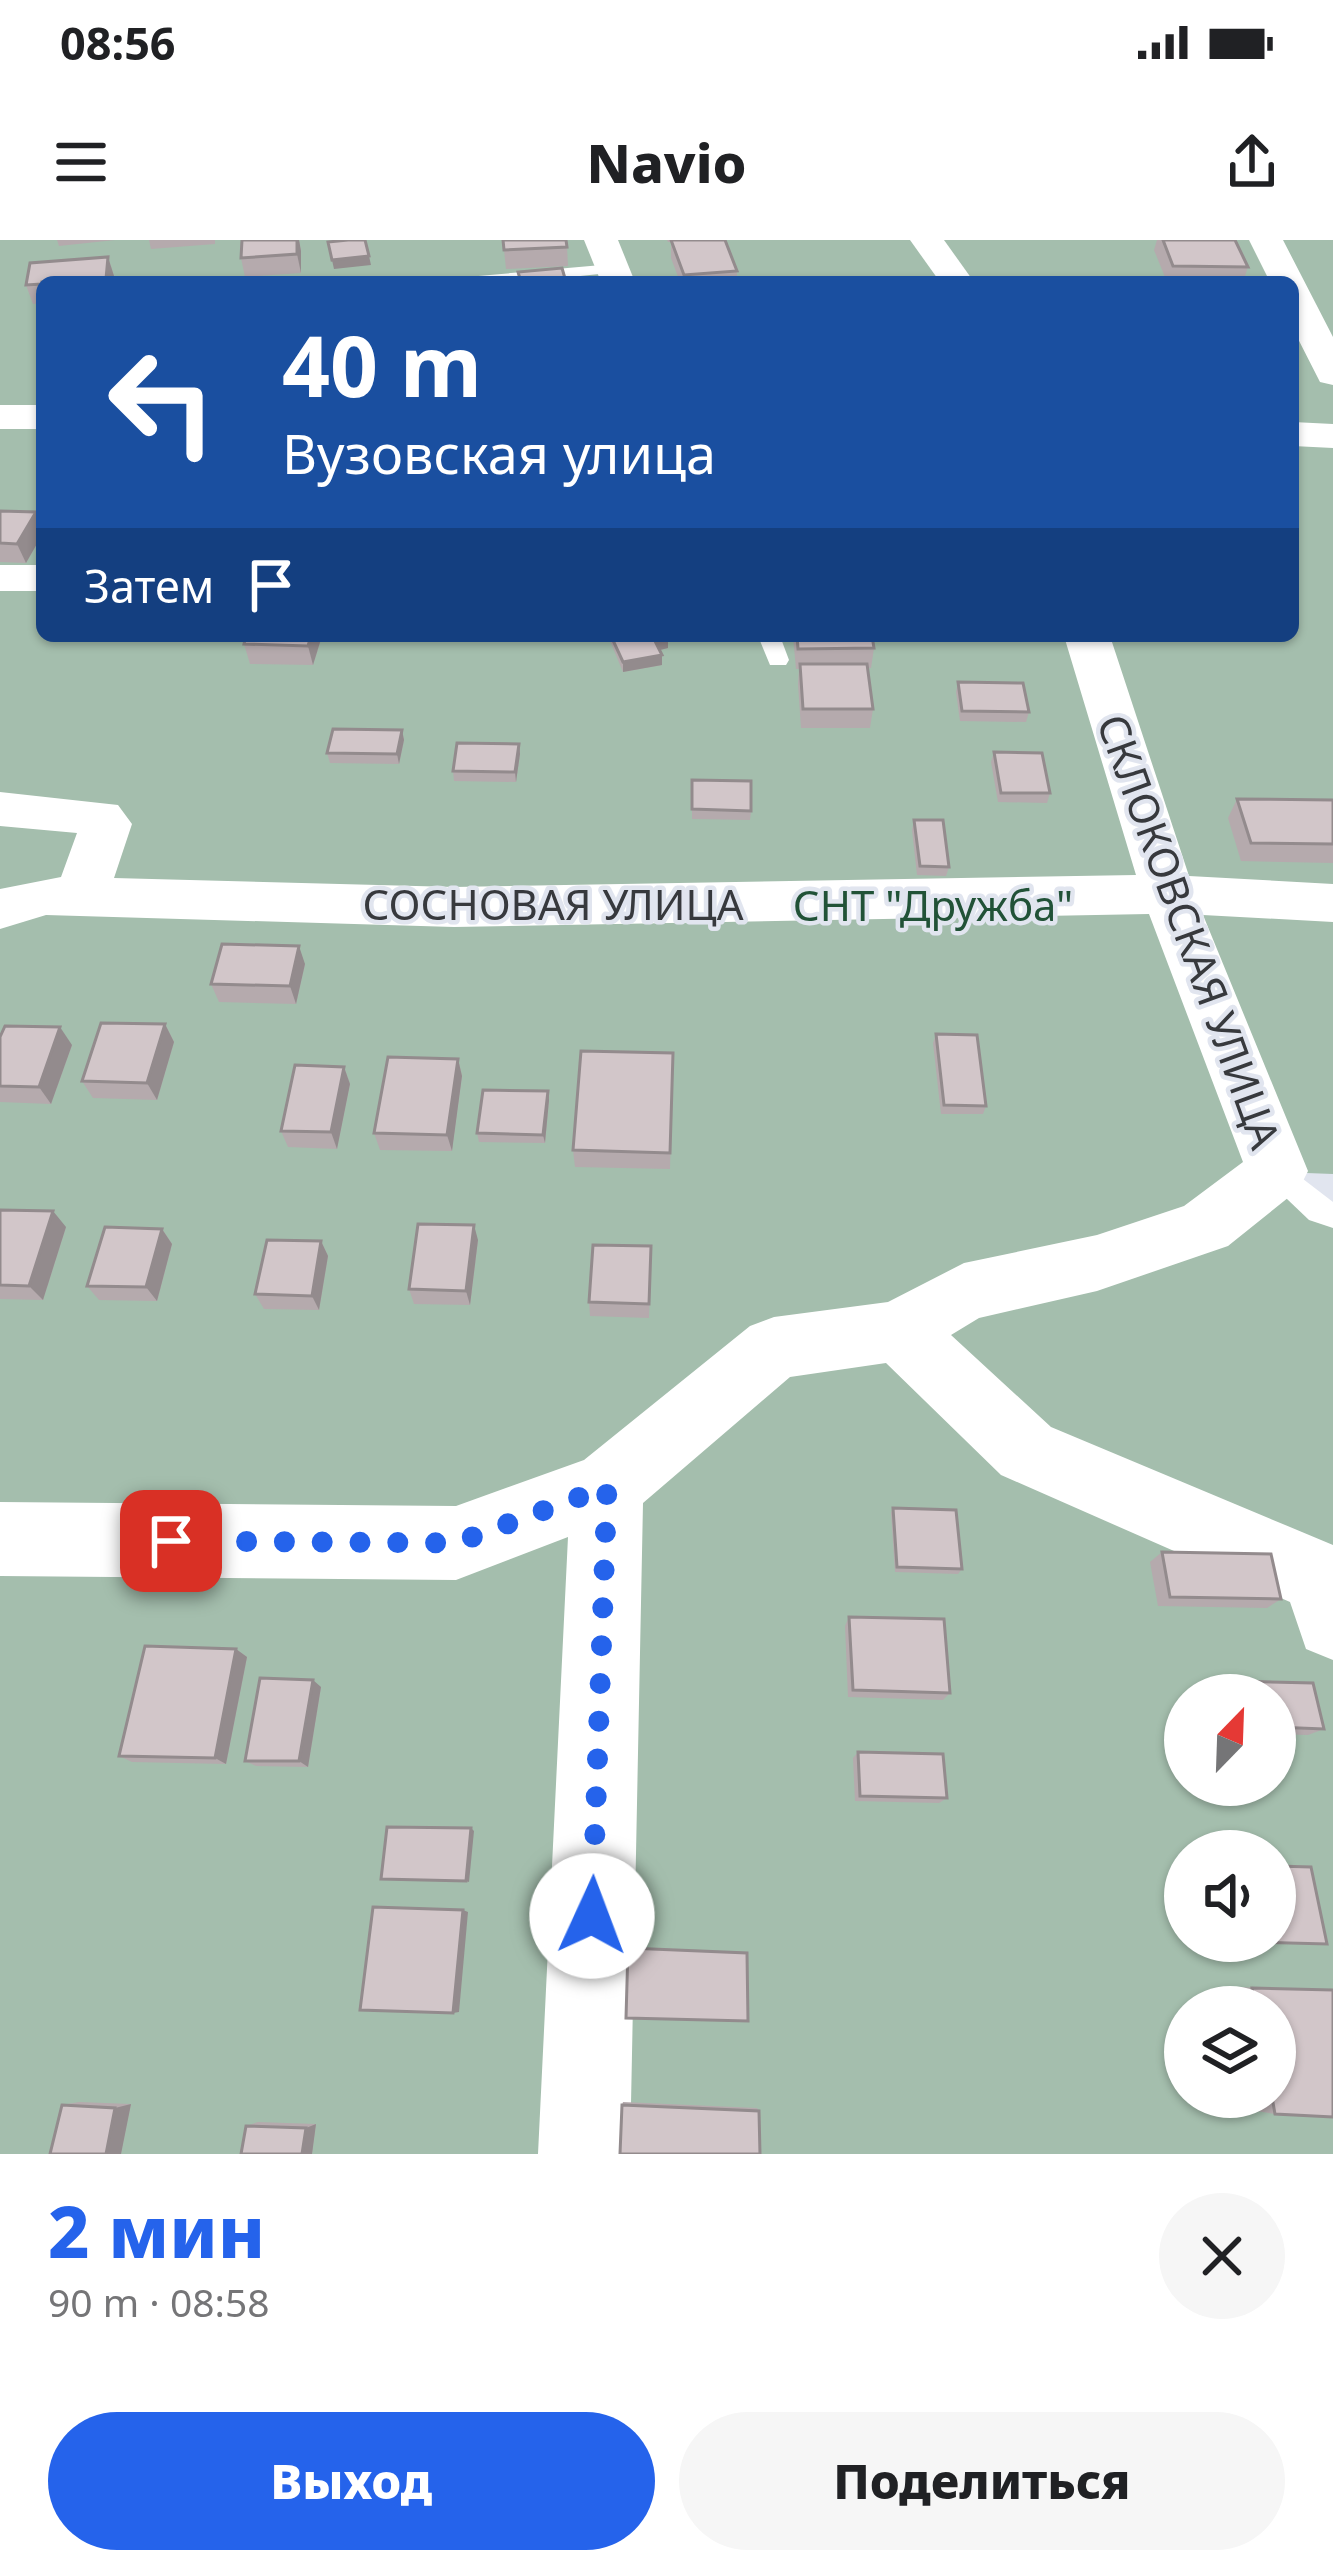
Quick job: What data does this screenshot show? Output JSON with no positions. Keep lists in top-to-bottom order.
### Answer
{
  "streets": {
    "street": ["СОСНОВАЯ УЛИЦА", "СКЛОКОВСКАЯ УЛИЦА"]
  },
  "crossings": [
    ["СОСНОВАЯ УЛИЦА", "СКЛОКОВСКАЯ УЛИЦА"]
  ],
  "parks": ["СНТ \"Дружба\""],
  "north": "top right",
  "page": {
    "status": "08:56",
    "header": "Navio",
    "turn": ["40 m", "Вузовская улица"],
    "then": "Затем",
    "heading": ["2 мин", "90 m · 08:58"],
    "buttons": ["Выход", "Поделиться"]
  }
}
